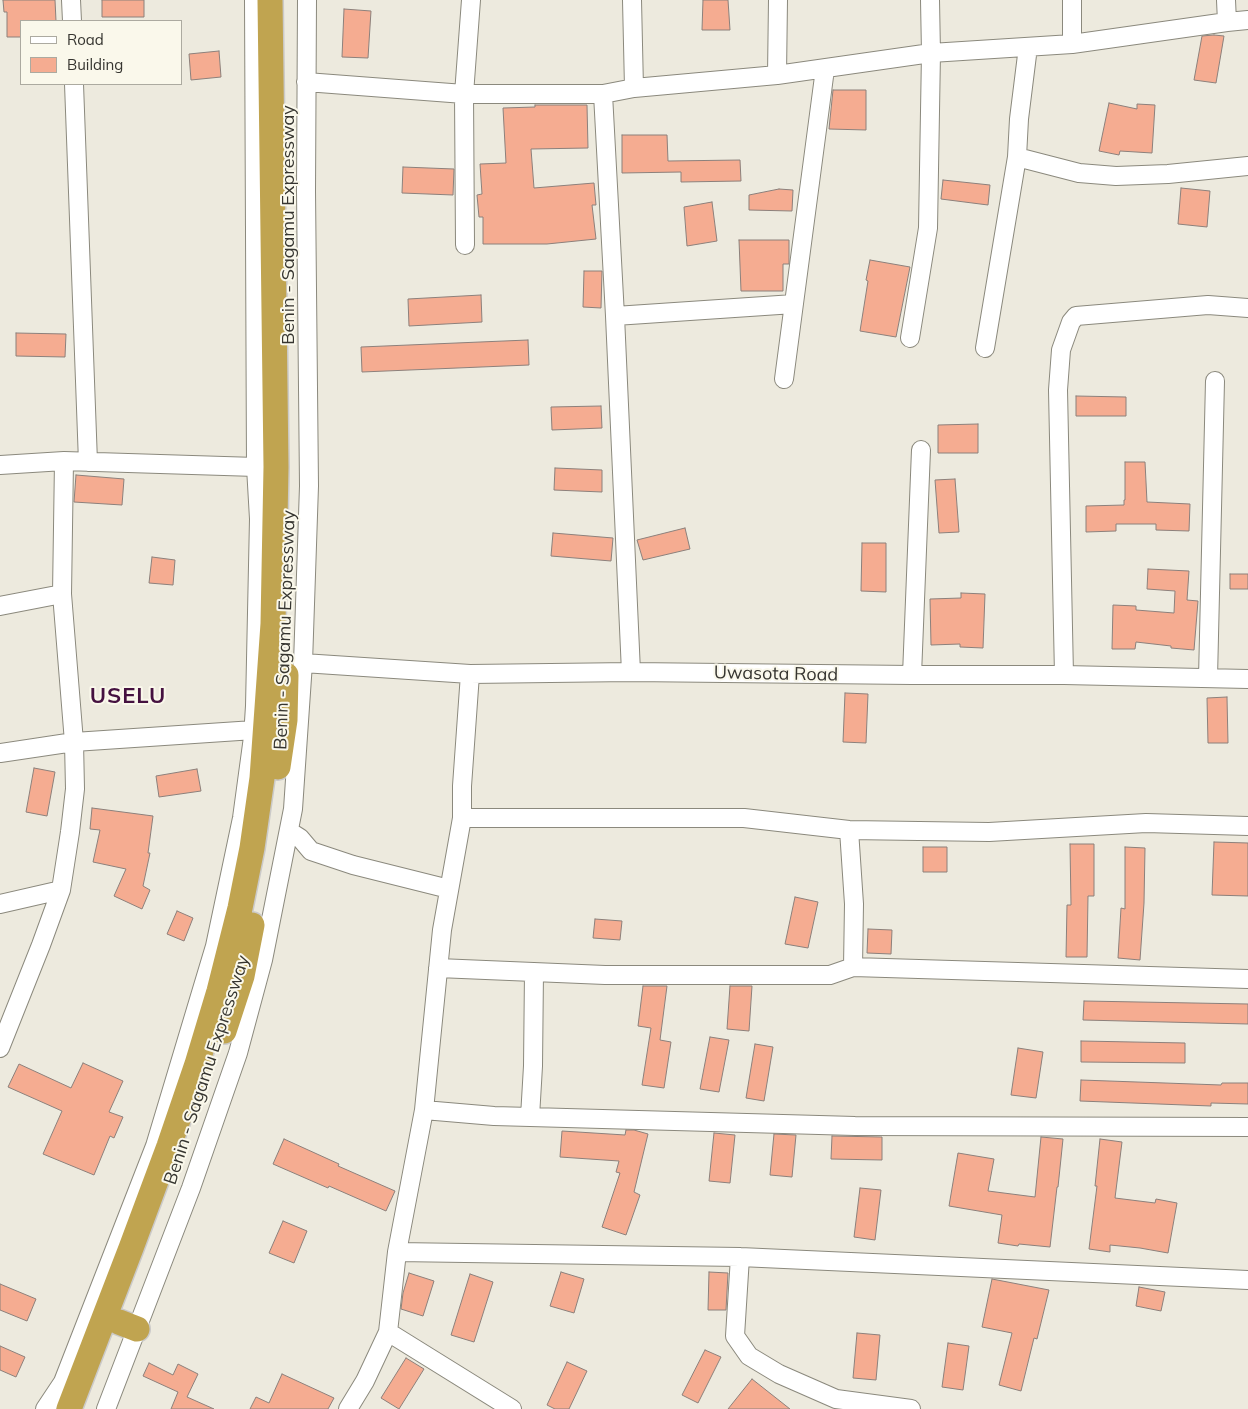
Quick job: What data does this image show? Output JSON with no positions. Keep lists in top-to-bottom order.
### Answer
{
  "streets": {
    "highway": ["Benin - Sagamu Expressway"],
    "street": ["Uwasota Road"]
  },
  "districts": ["USELU"],
  "legend": ["Road", "Building"]
}
